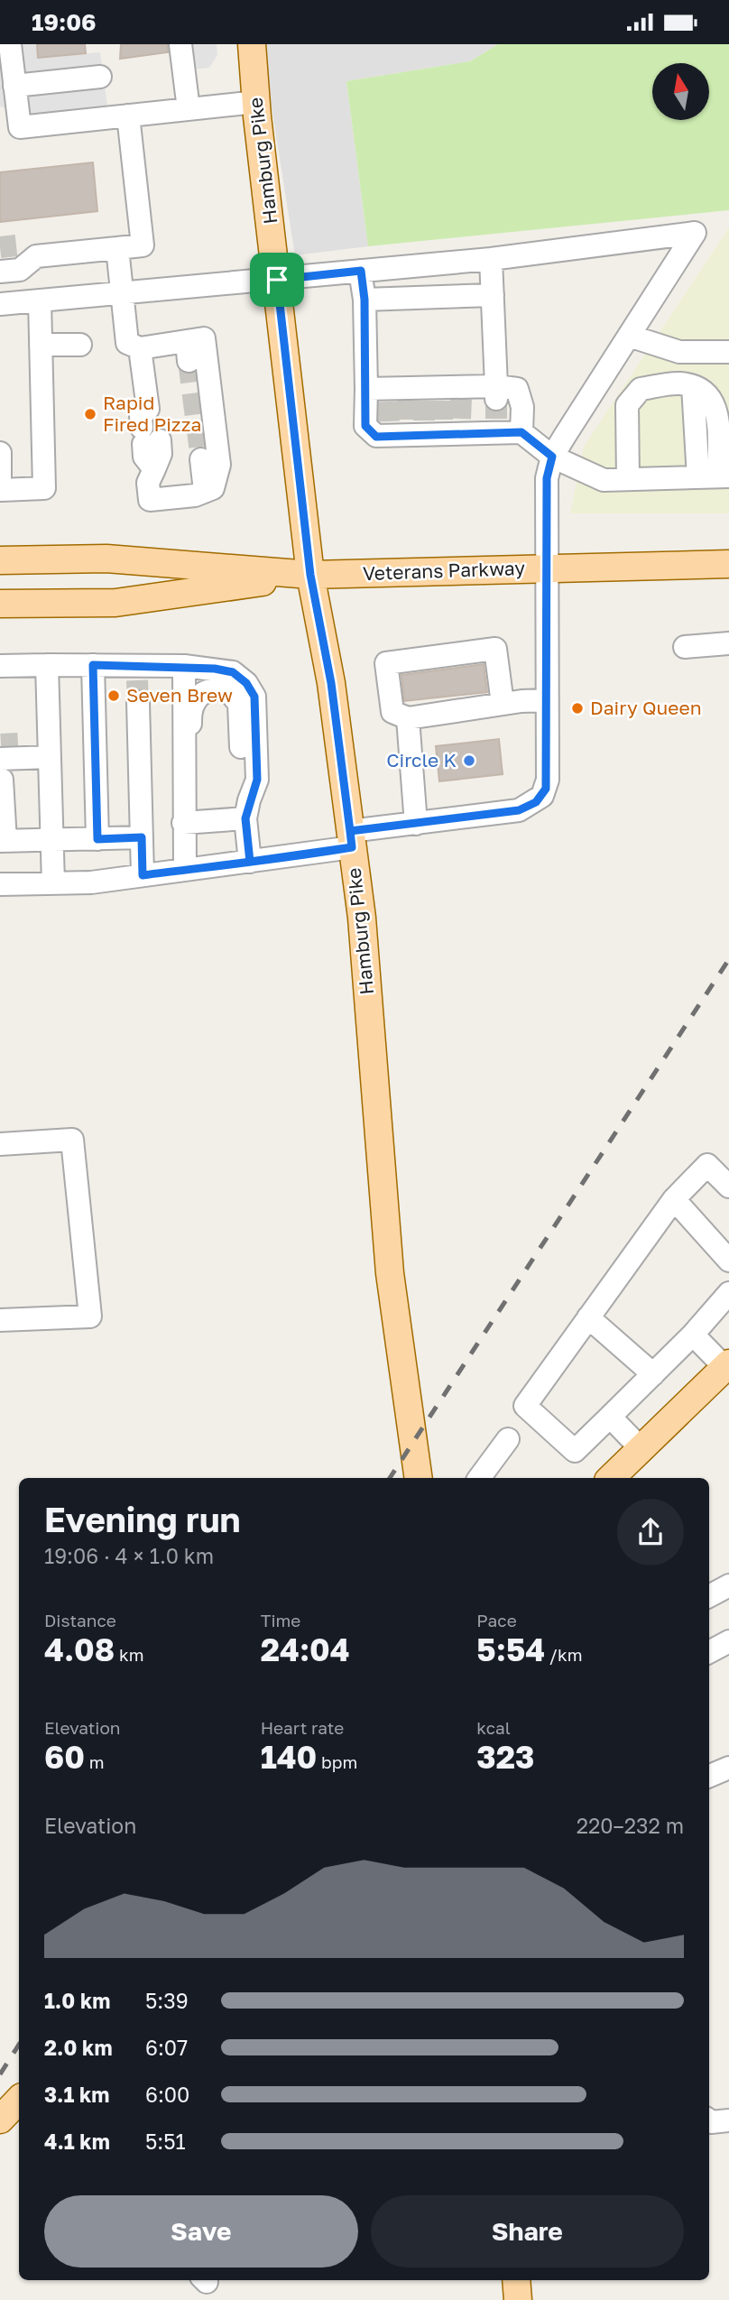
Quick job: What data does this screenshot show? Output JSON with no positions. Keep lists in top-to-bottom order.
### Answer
{
  "streets": {
    "main road": ["Hamburg Pike", "Veterans Parkway"]
  },
  "crossings": [
    ["Hamburg Pike", "Veterans Parkway"]
  ],
  "places": [
    "Rapid Fired Pizza",
    "Seven Brew",
    "Dairy Queen",
    "Circle K"
  ],
  "north": "top",
  "page": {
    "status": "19:06",
    "heading": ["Evening run", "19:06 · 4 × 1.0 km"],
    "stats": [
      ["Distance", "4.08 km"],
      ["Time", "24:04"],
      ["Pace", "5:54 /km"],
      ["Elevation", "60 m"],
      ["Heart rate", "140 bpm"],
      ["kcal", "323"]
    ],
    "chart": ["Elevation", "220–232 m"],
    "list": [
      {
        "name": "1.0 km",
        "note": "5:39"
      },
      {
        "name": "2.0 km",
        "note": "6:07"
      },
      {
        "name": "3.1 km",
        "note": "6:00"
      },
      {
        "name": "4.1 km",
        "note": "5:51"
      }
    ],
    "buttons": ["Save", "Share"]
  }
}
